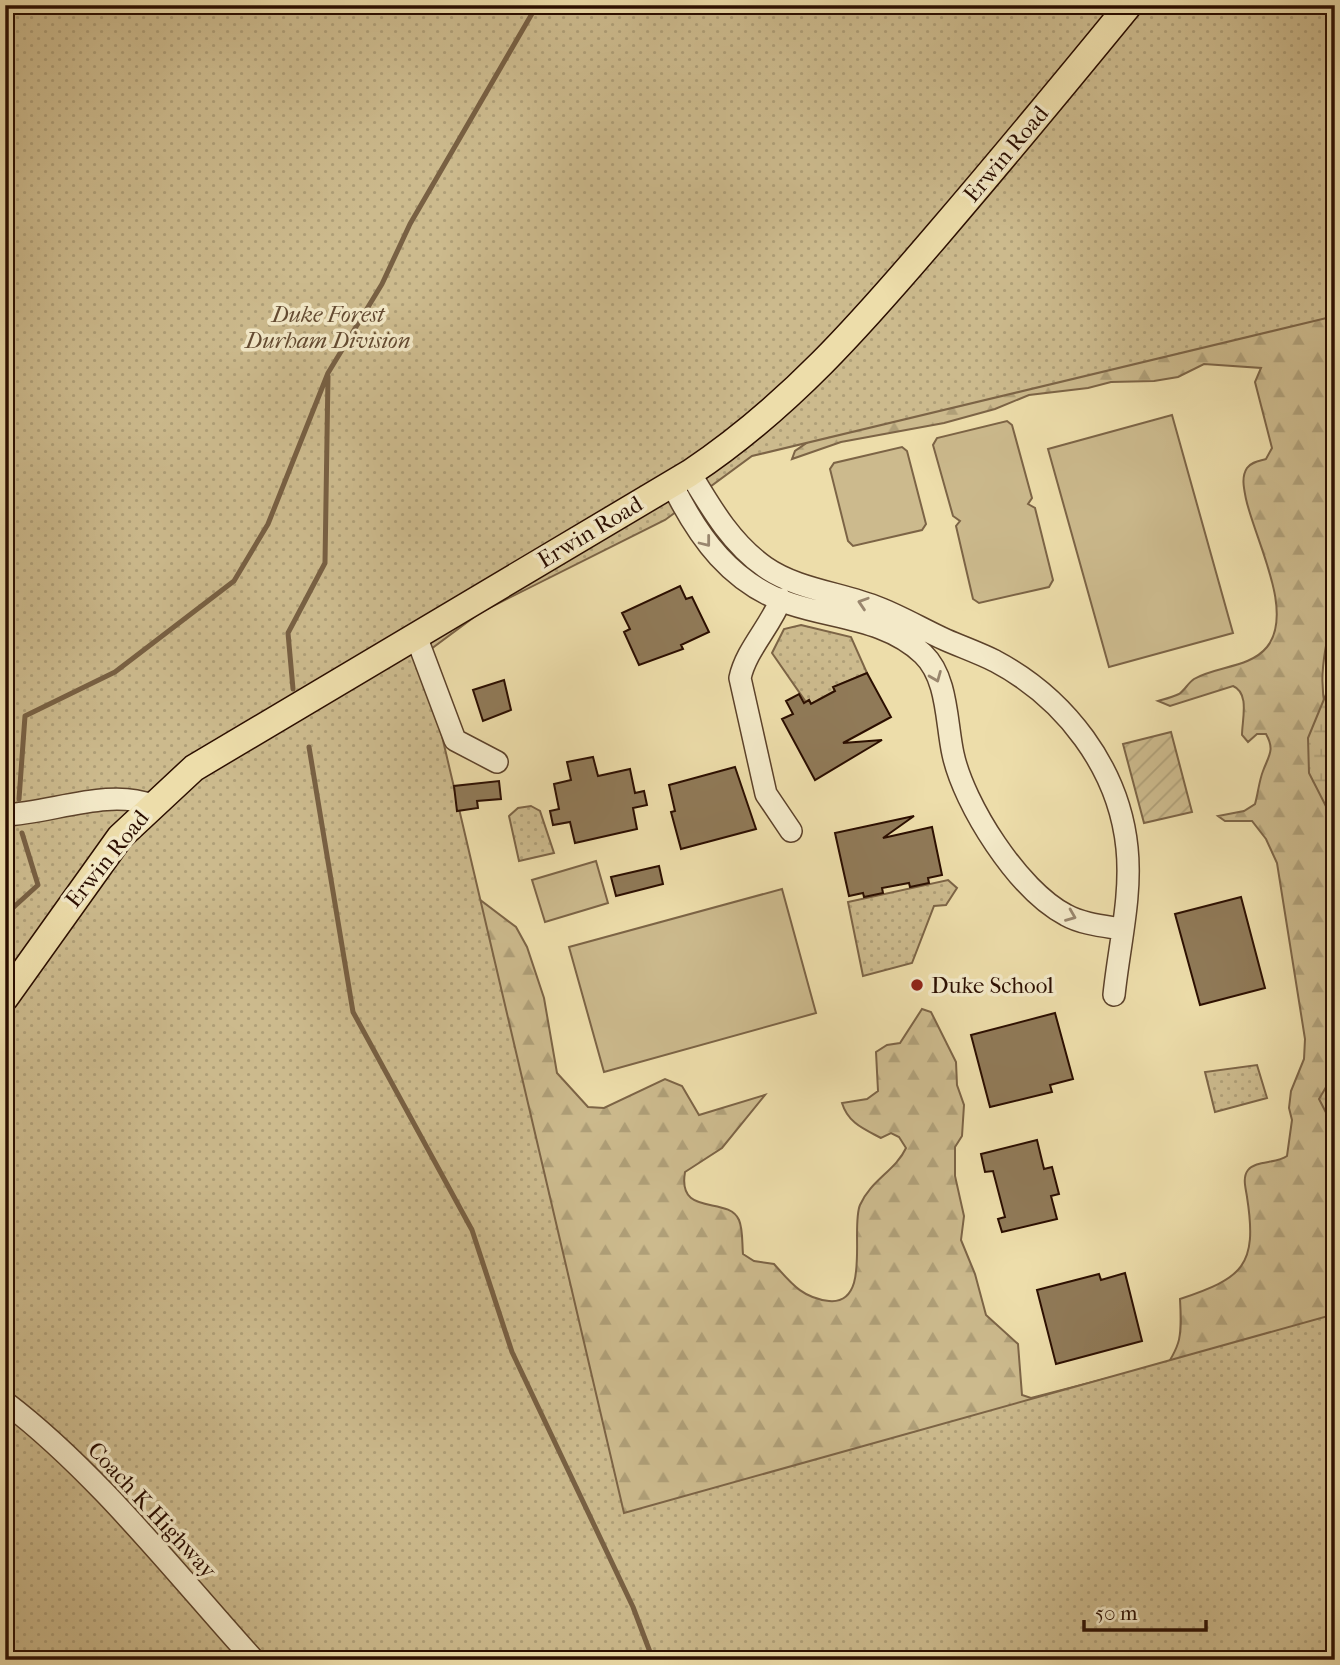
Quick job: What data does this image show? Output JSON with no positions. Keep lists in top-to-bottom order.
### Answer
{
  "streets": {
    "main road": ["Erwin Road"],
    "street": ["Coach K Highway"]
  },
  "parks": ["Duke Forest Durham Division"],
  "places": ["Duke School"],
  "scale_bar": "50 m"
}
